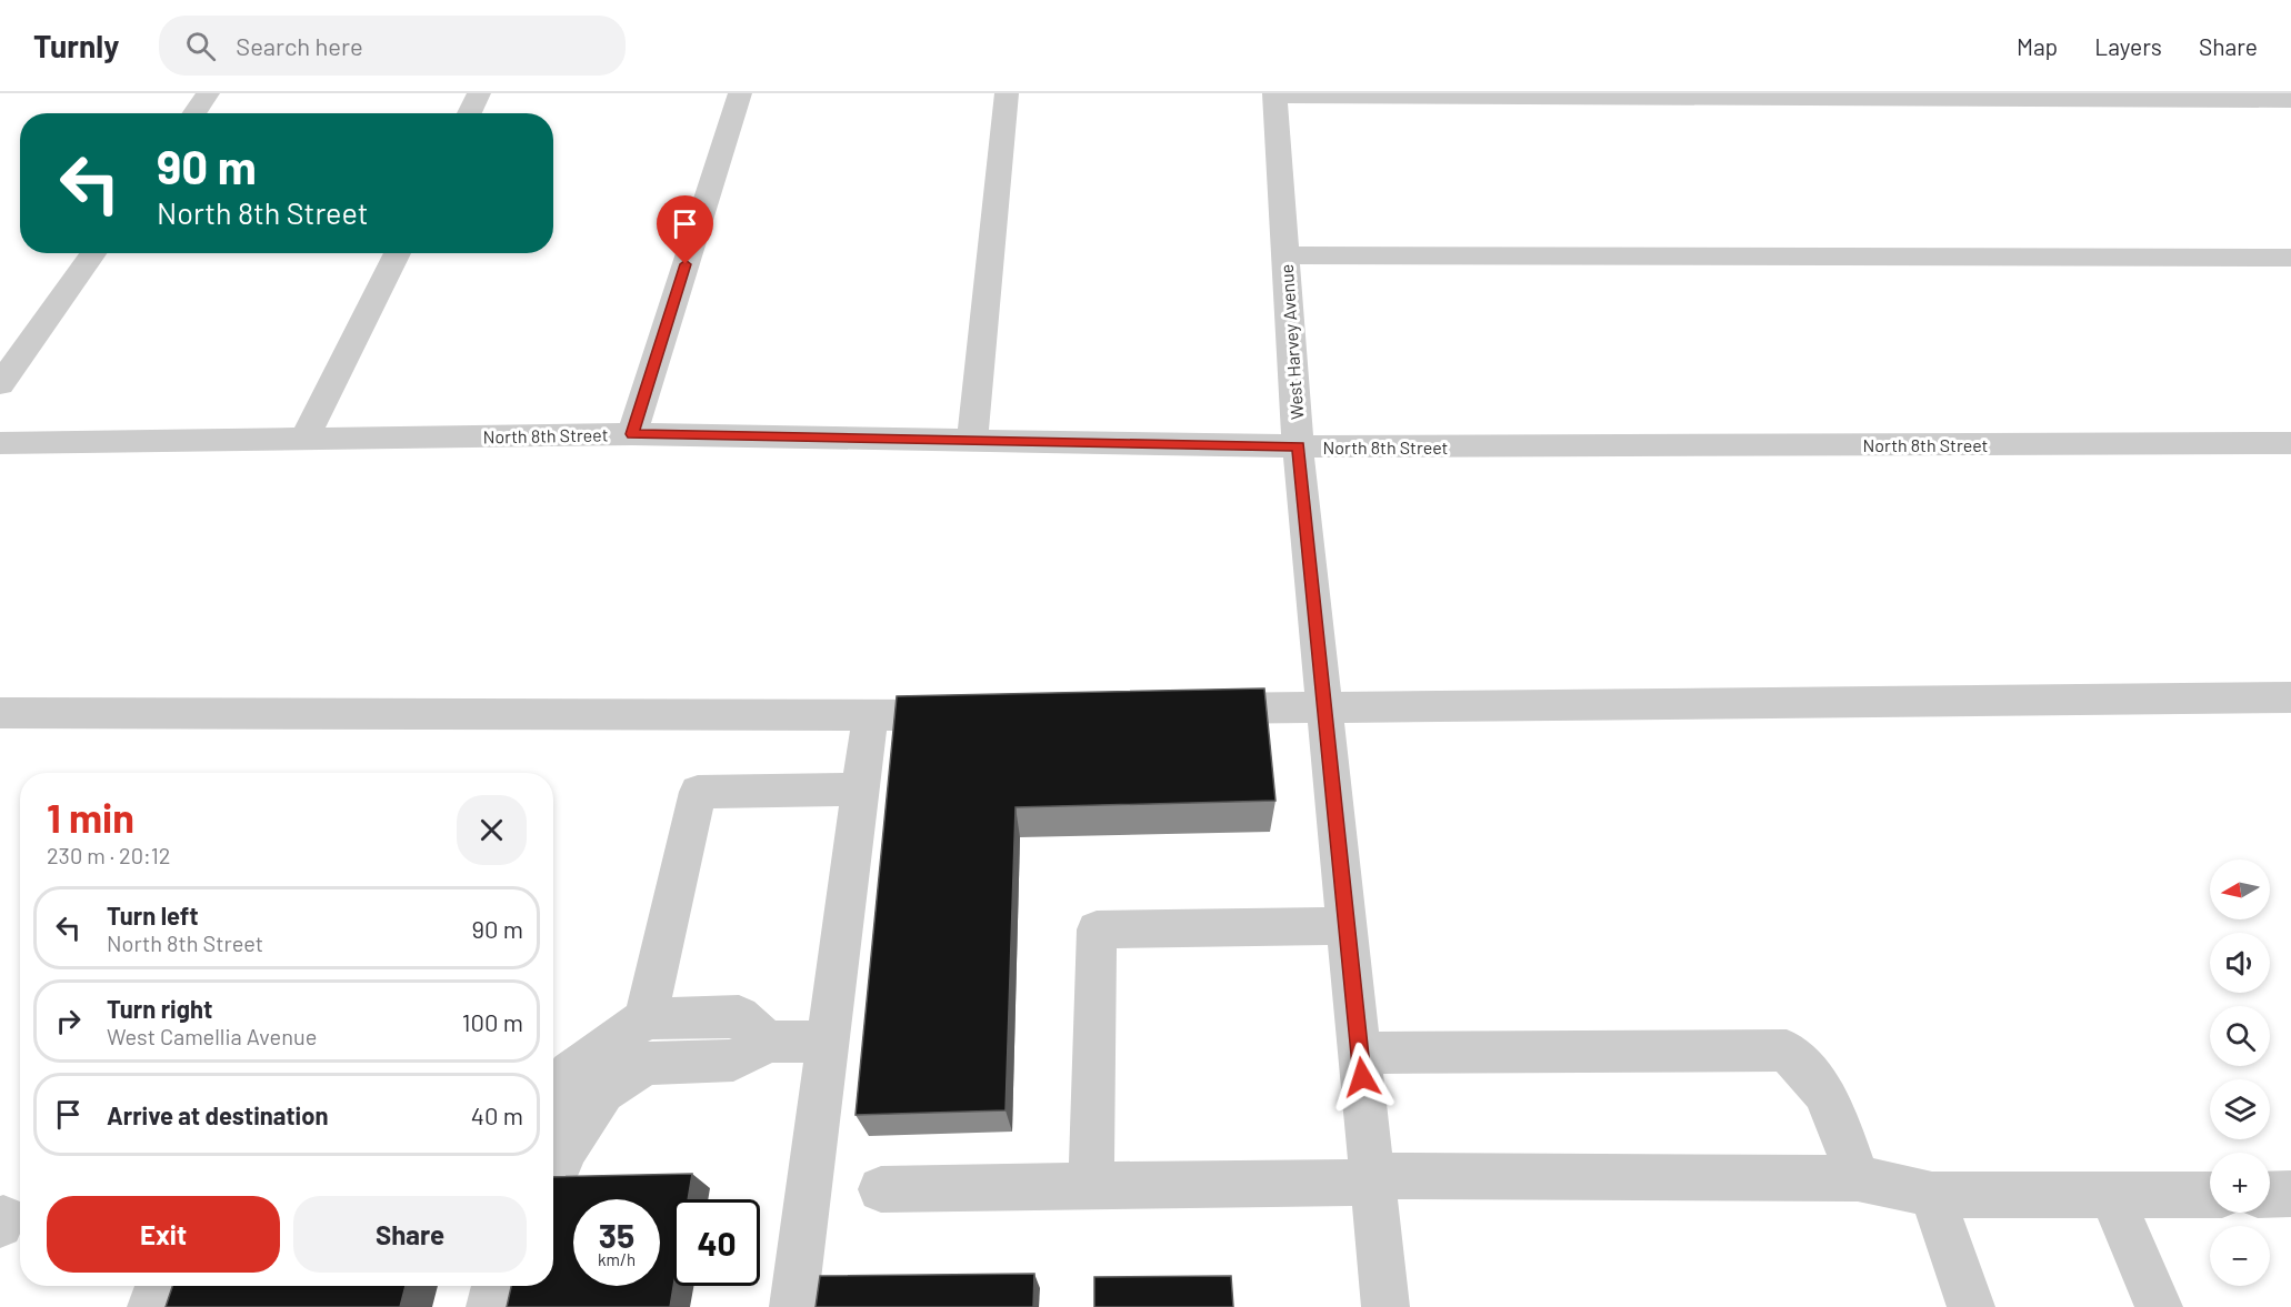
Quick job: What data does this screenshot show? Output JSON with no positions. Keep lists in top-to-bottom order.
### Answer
{
  "streets": {
    "street": ["West Harvey Avenue", "North 8th Street"]
  },
  "crossings": [
    ["West Harvey Avenue", "North 8th Street"]
  ],
  "north": "left",
  "page": {
    "header": "Turnly",
    "search": "Search here",
    "nav": ["Map", "Layers", "Share"],
    "turn": ["90 m", "North 8th Street"],
    "heading": ["1 min", "230 m · 20:12"],
    "map_buttons": ["+", "−"],
    "list": [
      {
        "name": "Turn left",
        "note": "North 8th Street",
        "value": "90 m"
      },
      {
        "name": "Turn right",
        "note": "West Camellia Avenue",
        "value": "100 m"
      },
      {
        "name": "Arrive at destination",
        "value": "40 m"
      }
    ],
    "buttons": ["Exit", "Share"],
    "speed": "35 km/h",
    "limit": "40"
  }
}
